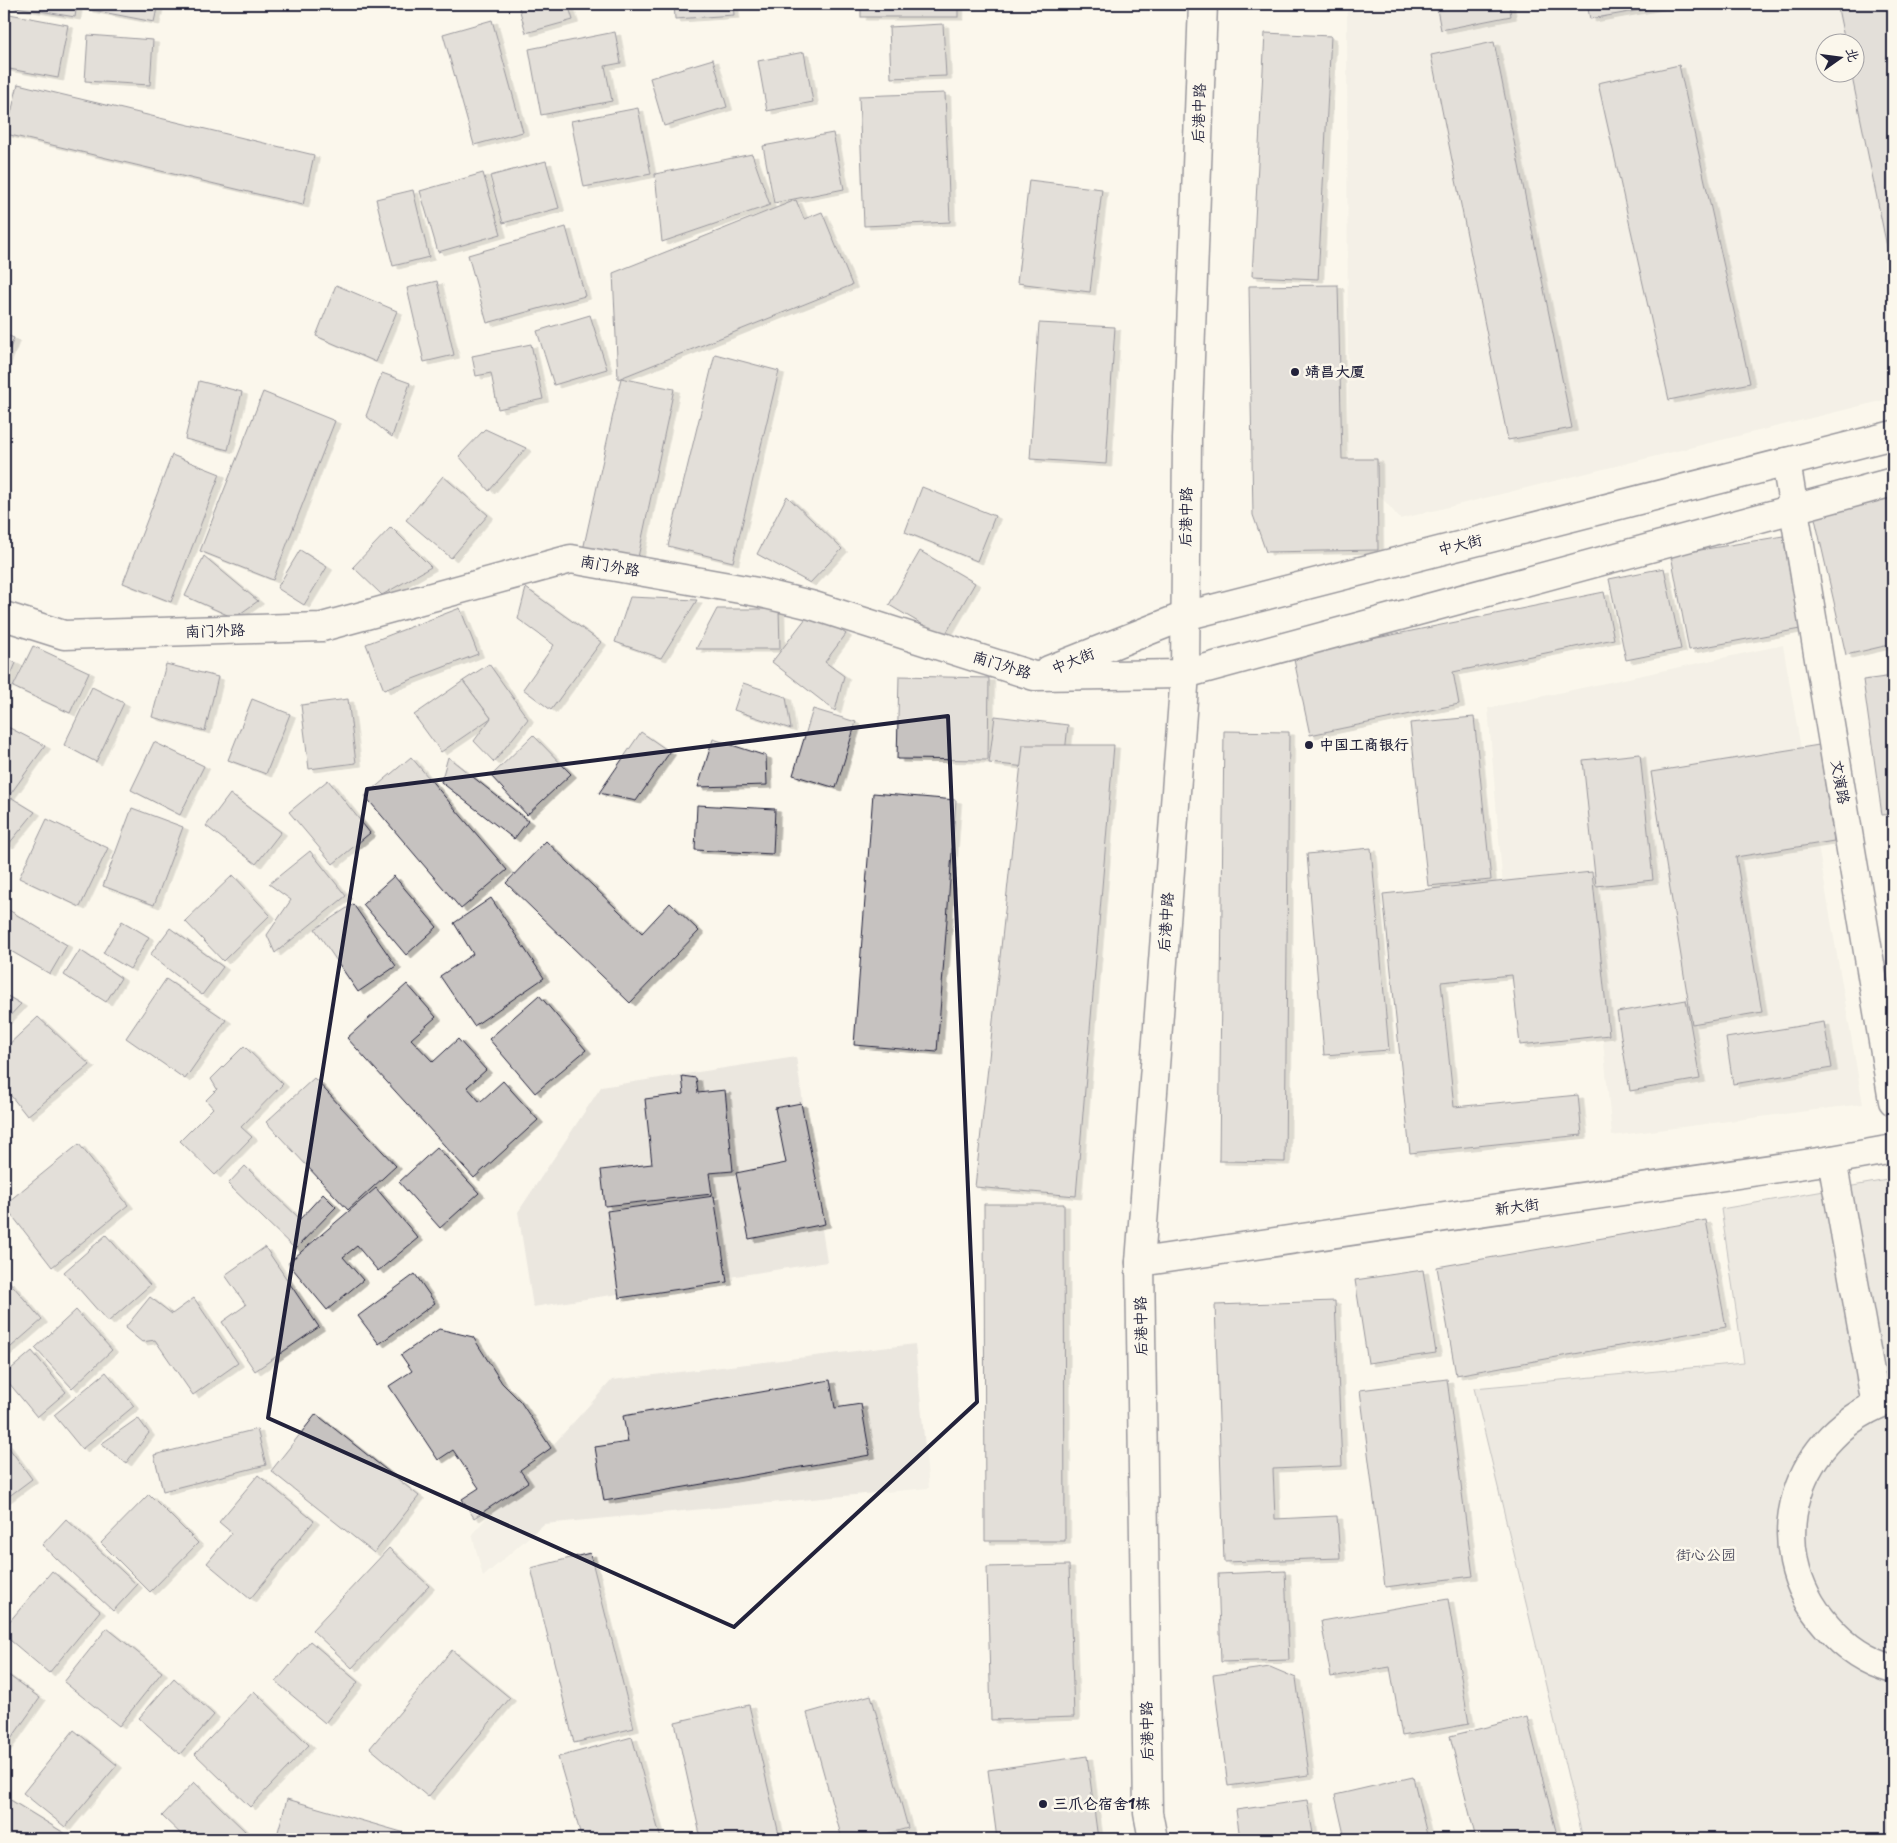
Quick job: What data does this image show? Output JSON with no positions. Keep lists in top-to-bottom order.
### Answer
{
  "streets": {
    "main road": [
      "后港中路",
      "中大街",
      "南门外路",
      "文演路",
      "新大街"
    ]
  },
  "crossings": [
    ["后港中路", "中大街"],
    ["后港中路", "南门外路"],
    ["后港中路", "新大街"],
    ["中大街", "南门外路"],
    ["中大街", "文演路"]
  ],
  "parks": ["街心公园"],
  "places": ["靖昌大厦", "中国工商银行", "三爪仑宿舍1栋"],
  "north": "right"
}
